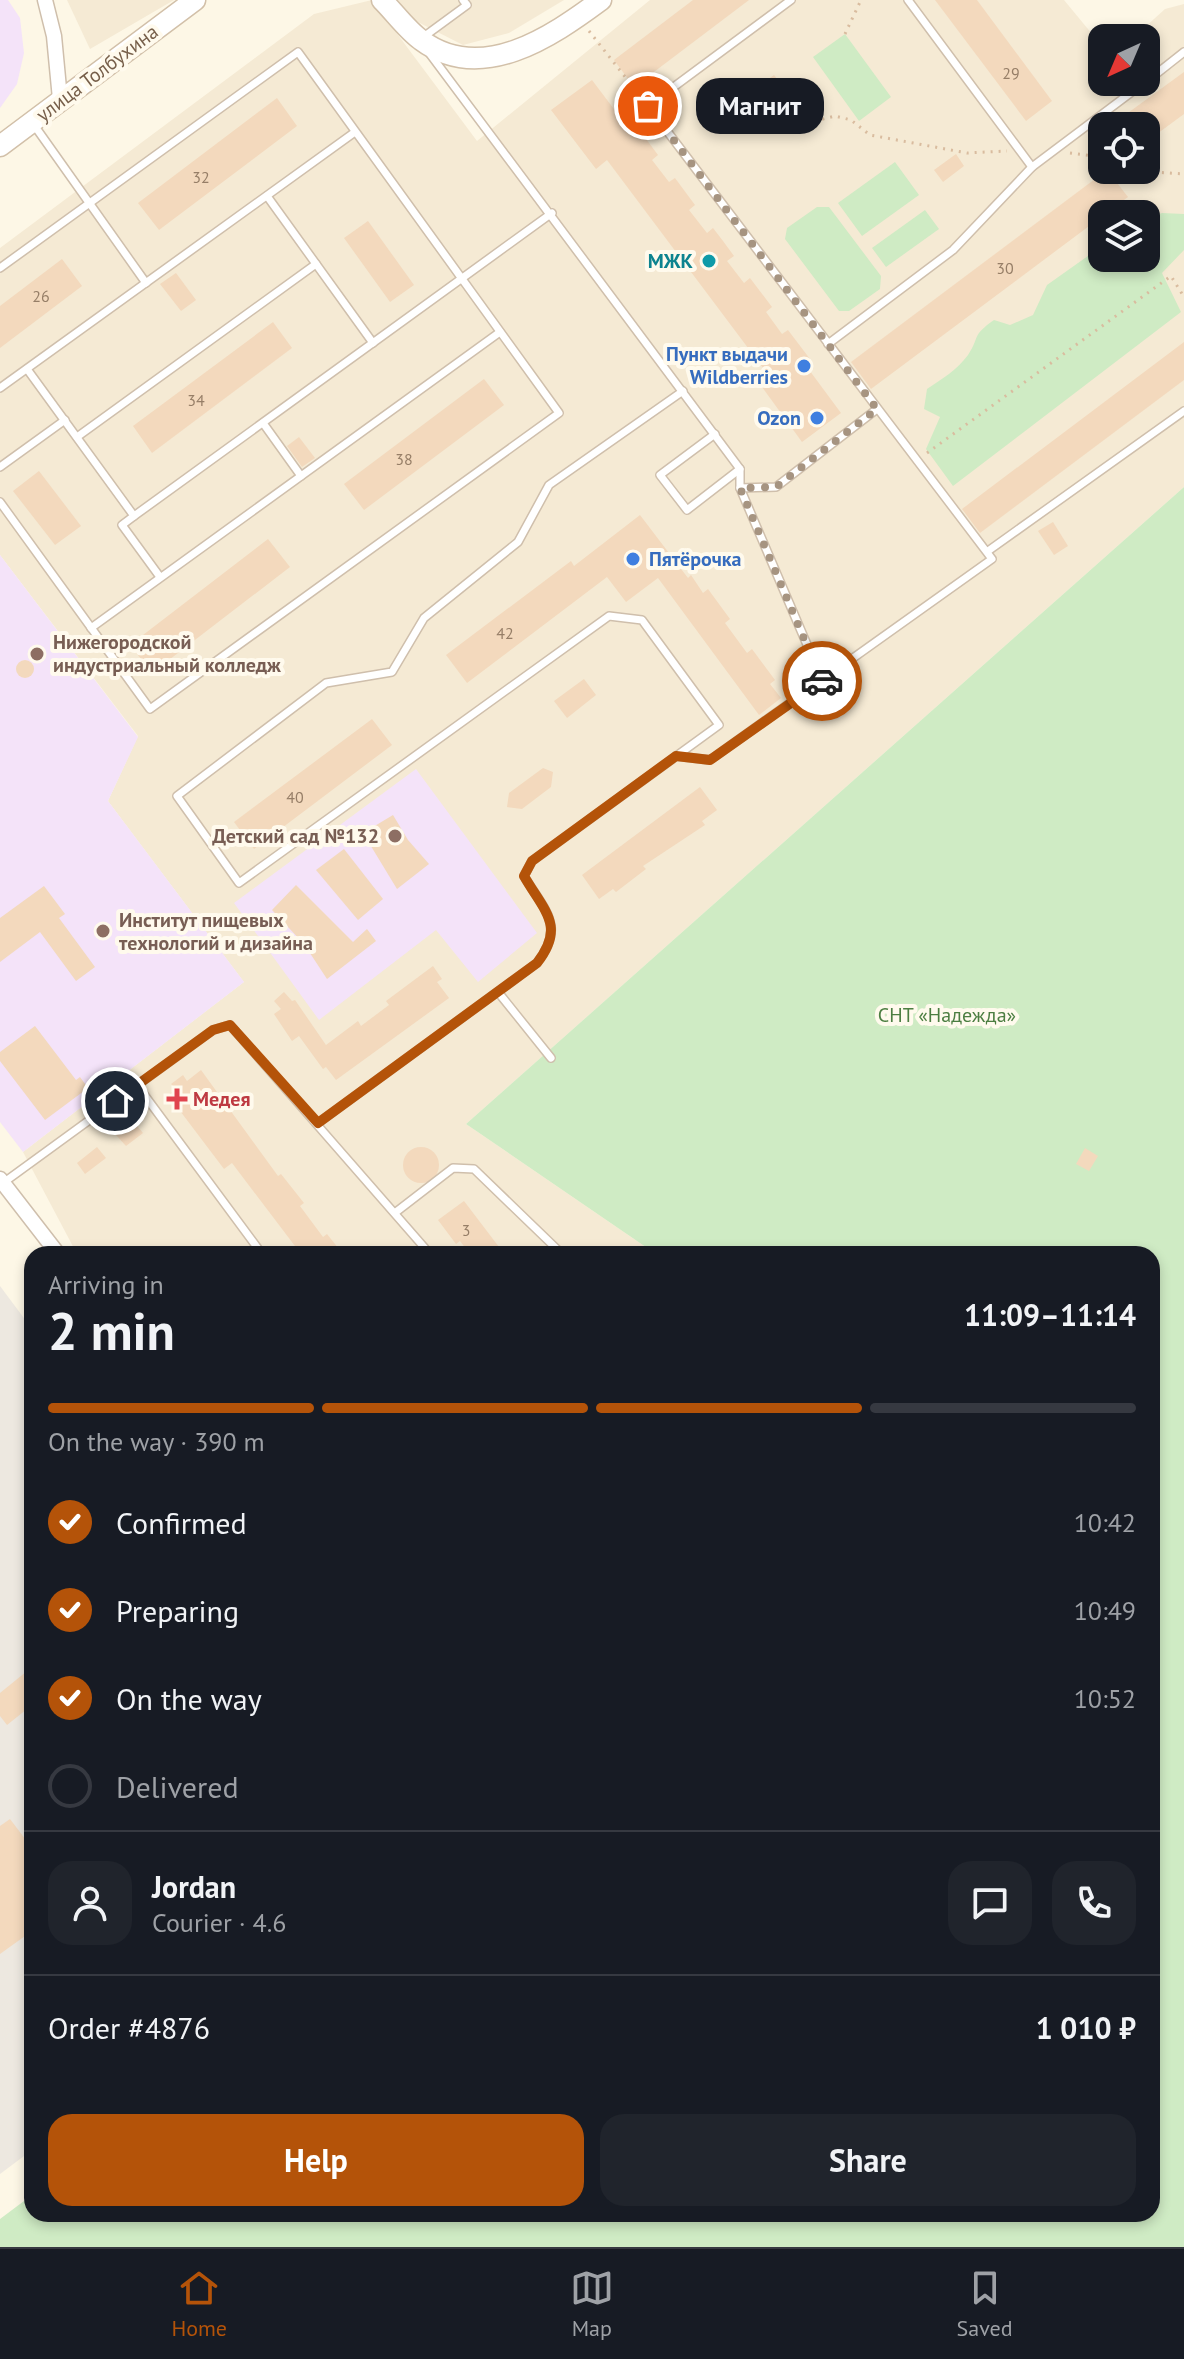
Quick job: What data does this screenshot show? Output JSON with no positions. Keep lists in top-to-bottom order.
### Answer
{
  "streets": {
    "street": ["улица Толбухина"]
  },
  "parks": ["СНТ «Надежда»"],
  "places": {
    "other": [
      "Магнит",
      "МЖК",
      "Пункт выдачи Wildberries",
      "Ozon",
      "Пятёрочка",
      "Нижегородской индустриальный колледж",
      "Детский сад №132",
      "Институт пищевых технологий и дизайна"
    ],
    "health": ["Медея"]
  },
  "house_numbers": [
    "29",
    "32",
    "30",
    "26",
    "34",
    "38",
    "42",
    "40",
    "3"
  ],
  "north": "bottom left",
  "page": {
    "bubble": "Магнит",
    "heading": ["2 min", "Arriving in", "11:09–11:14"],
    "panel": [
      "Jordan",
      "Courier · 4.6",
      "Order #4876",
      "1 010 ₽"
    ],
    "bar": "On the way · 390 m",
    "list": [
      ["Confirmed", "10:42"],
      ["Preparing", "10:49"],
      ["On the way", "10:52"],
      "Delivered"
    ],
    "buttons": ["Help", "Share"],
    "tabs": ["Home", "Map", "Saved"]
  }
}
